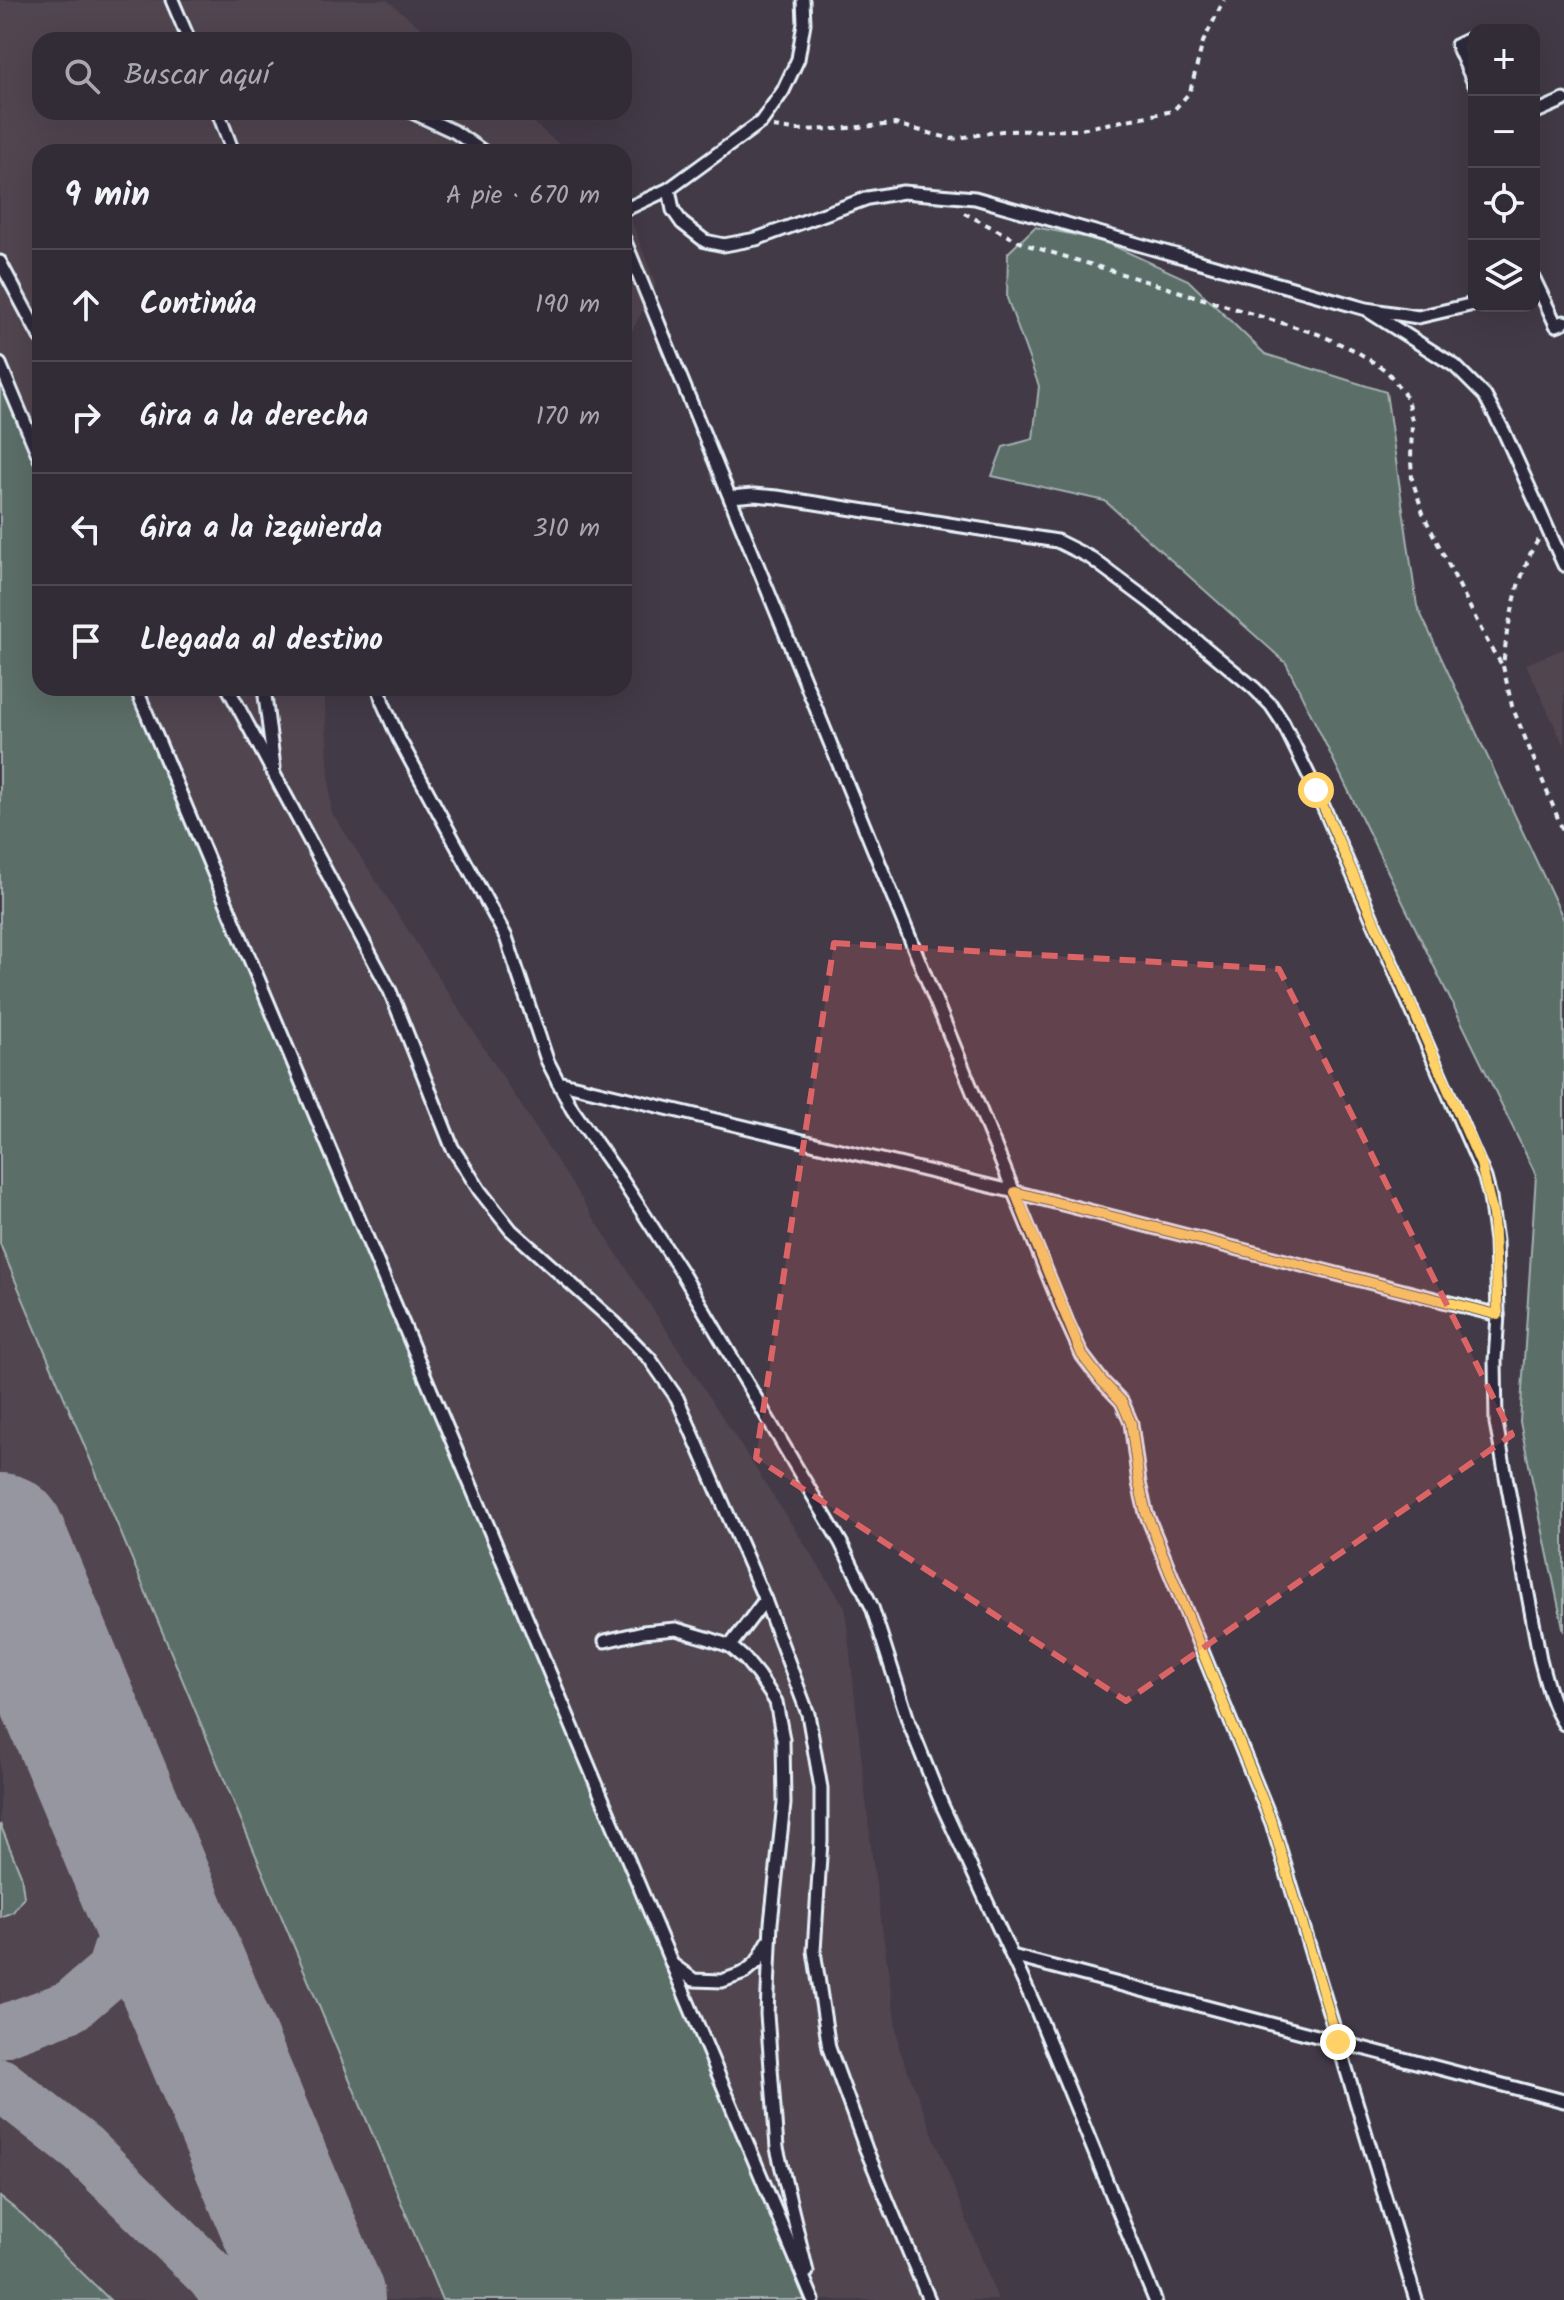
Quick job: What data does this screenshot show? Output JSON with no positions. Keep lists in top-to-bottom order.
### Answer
{
  "page": {
    "map_buttons": ["+", "−"],
    "search": "Buscar aquí",
    "heading": ["9 min", "A pie · 670 m"],
    "list": [
      ["Continúa", "190 m"],
      ["Gira a la derecha", "170 m"],
      ["Gira a la izquierda", "310 m"],
      "Llegada al destino"
    ]
  }
}
